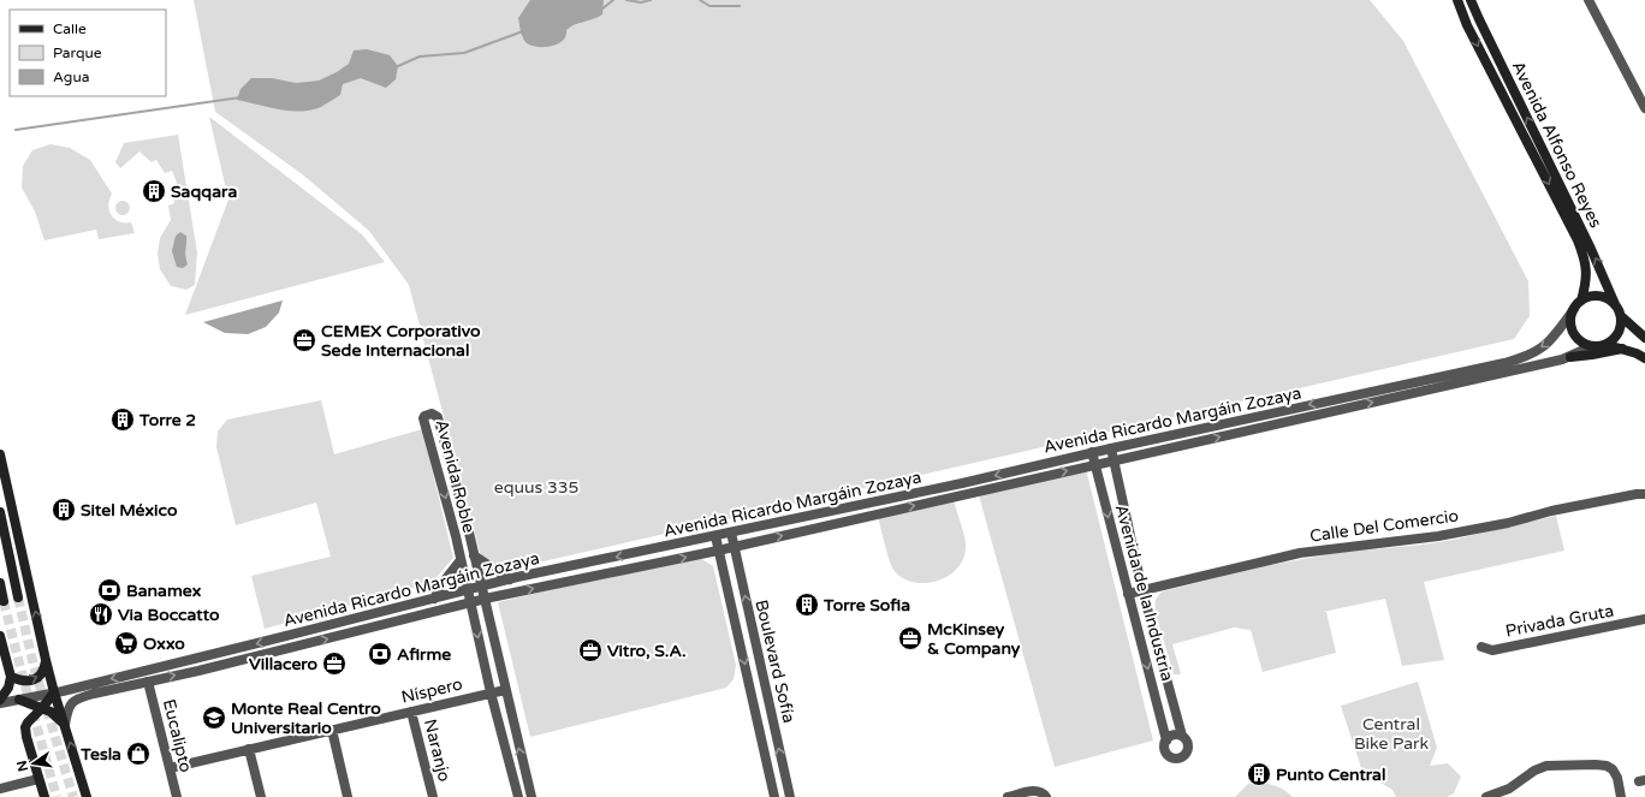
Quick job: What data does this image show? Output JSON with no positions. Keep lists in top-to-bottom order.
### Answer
{
  "streets": {
    "main road": ["Avenida Alfonso Reyes"],
    "street": [
      "Avenida Ricardo Margáin Zozaya",
      "Avenida Roble",
      "Calle Del Comercio",
      "Avenida de la Industria",
      "Privada Gruta",
      "Boulevard Sofía",
      "Níspero",
      "Eucalipto",
      "Naranjo"
    ]
  },
  "crossings": [
    ["Avenida Alfonso Reyes", "Avenida Ricardo Margáin Zozaya"],
    ["Avenida Ricardo Margáin Zozaya", "Avenida Roble"],
    ["Avenida Ricardo Margáin Zozaya", "Avenida de la Industria"],
    ["Avenida Ricardo Margáin Zozaya", "Boulevard Sofía"],
    ["Avenida Ricardo Margáin Zozaya", "Eucalipto"],
    ["Avenida Roble", "Níspero"],
    ["Calle Del Comercio", "Avenida de la Industria"],
    ["Níspero", "Eucalipto"],
    ["Níspero", "Naranjo"]
  ],
  "parks": ["equus 335", "Central Bike Park"],
  "places": {
    "building": [
      "Saqqara",
      "Torre 2",
      "Sitel México",
      "Torre Sofia",
      "Punto Central"
    ],
    "office": [
      "CEMEX Corporativo Sede Internacional",
      "McKinsey & Company",
      "Vitro, S.A.",
      "Villacero"
    ],
    "bank": ["Banamex", "Afirme"],
    "restaurant": ["Via Boccatto"],
    "supermarket": ["Oxxo"],
    "school or university": ["Monte Real Centro Universitario"],
    "shop": ["Tesla"]
  },
  "legend": ["Calle", "Parque", "Agua"],
  "north": "left"
}
